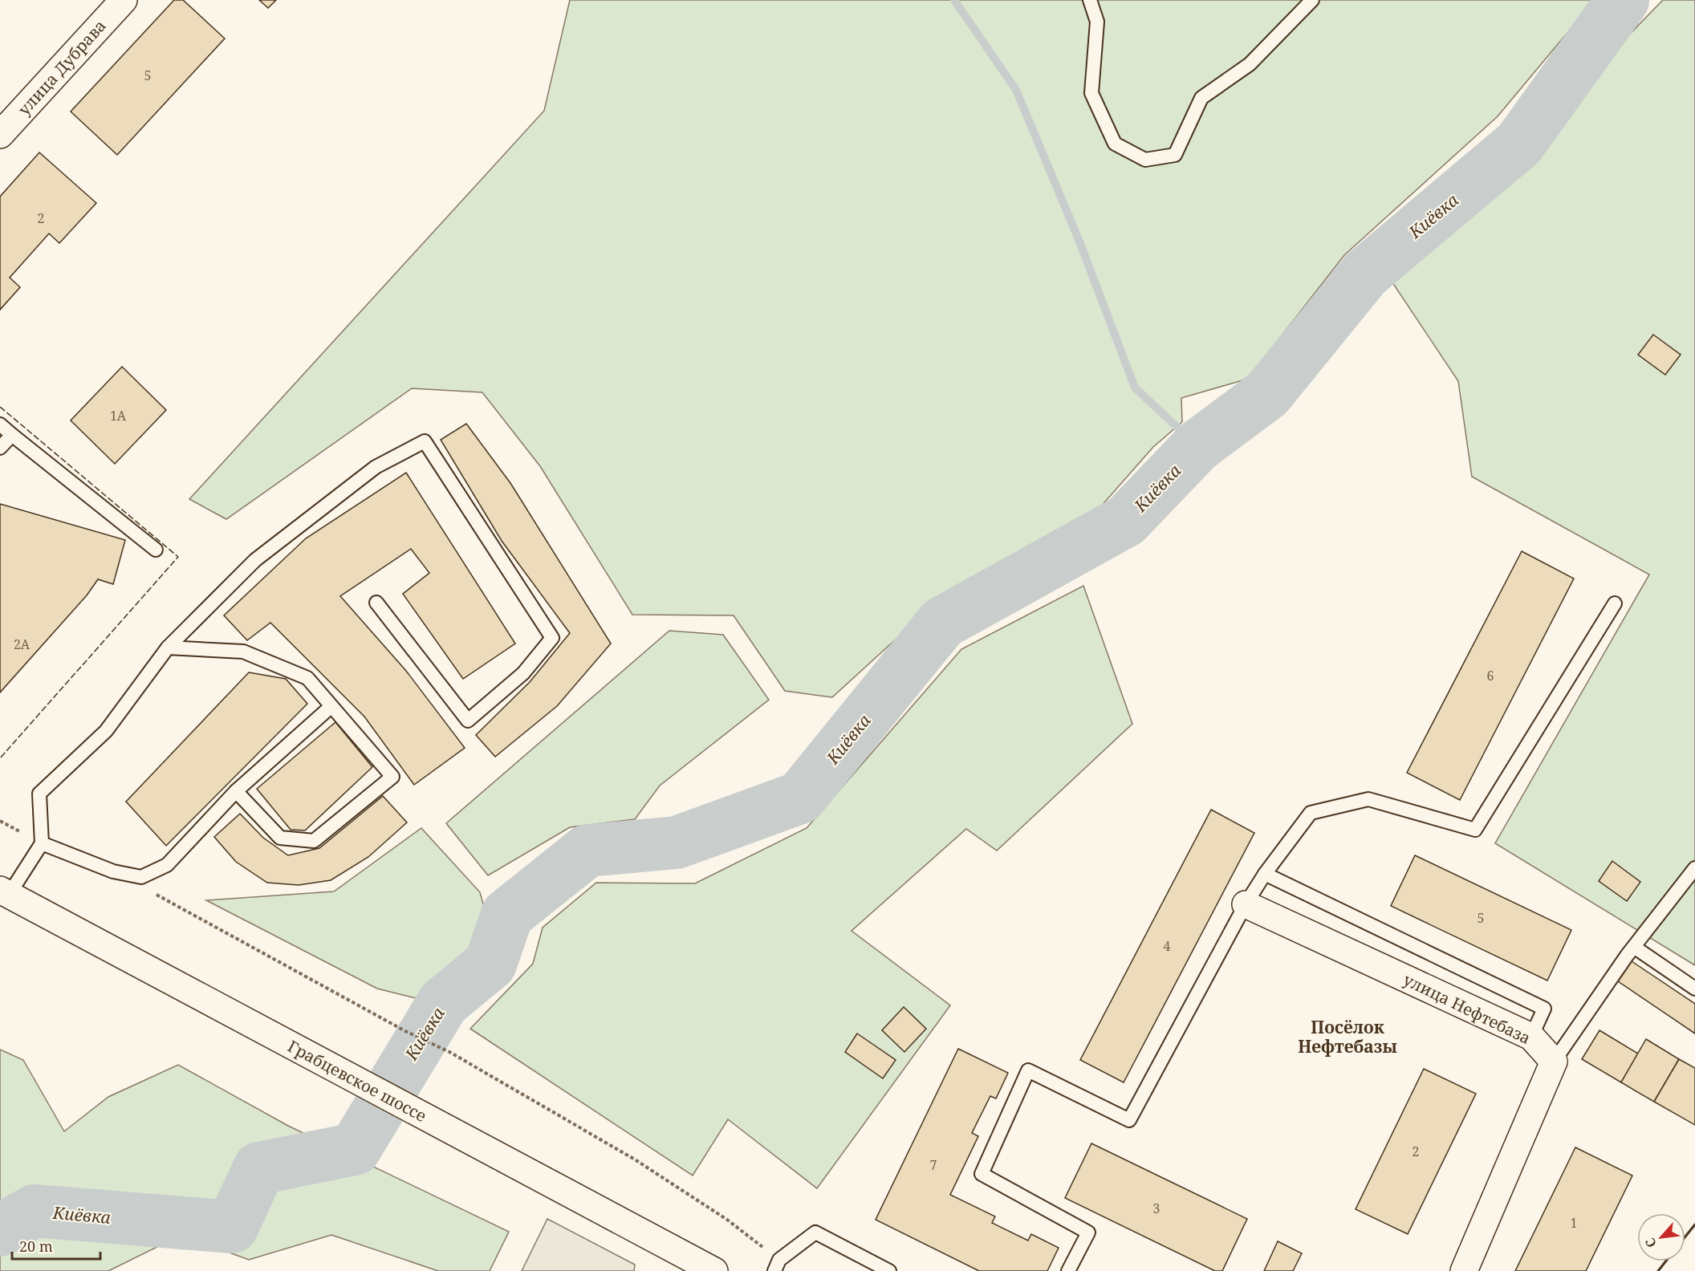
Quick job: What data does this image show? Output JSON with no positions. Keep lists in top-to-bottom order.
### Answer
{
  "streets": {
    "main road": ["улица Дубрава", "улица Нефтебаза", "Грабцевское шоссе"]
  },
  "districts": ["Посёлок Нефтебазы"],
  "water": ["Киёвка"],
  "house_numbers": [
    "5",
    "2",
    "1А",
    "2А",
    "6",
    "5",
    "4",
    "2",
    "7",
    "3",
    "1"
  ],
  "scale_bar": "20 m",
  "north": "bottom left"
}
